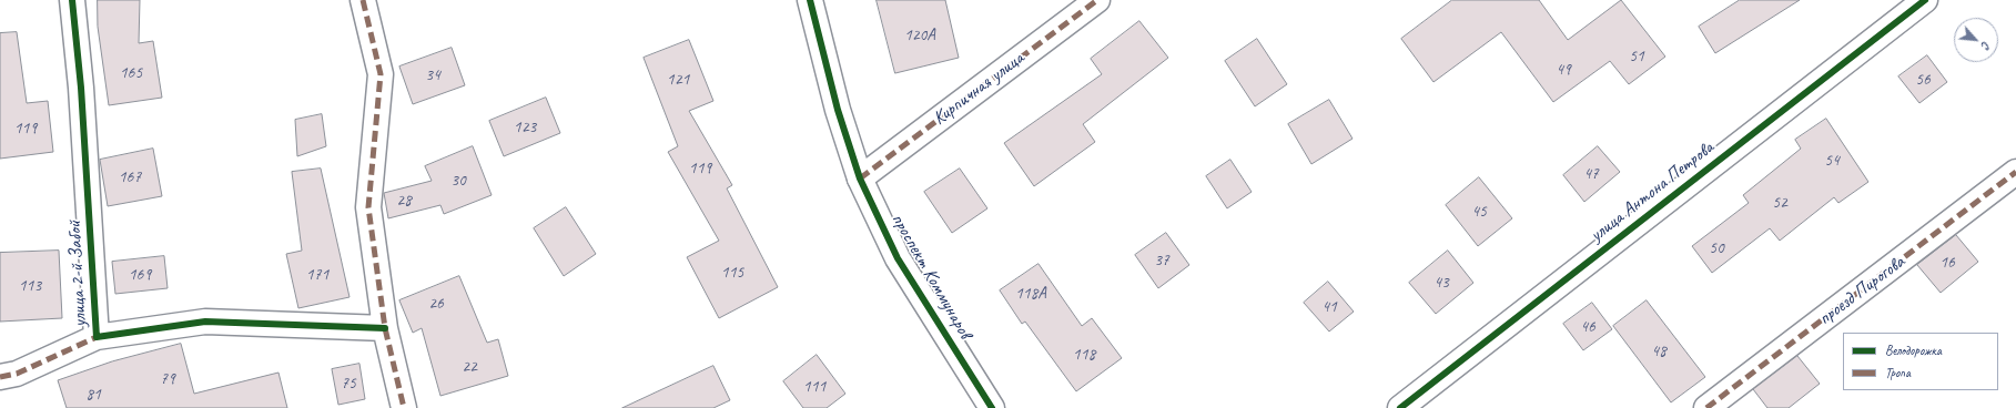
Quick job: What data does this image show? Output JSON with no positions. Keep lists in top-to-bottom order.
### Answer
{
  "streets": {
    "street": [
      "Кирпичная улица",
      "улица Антона Петрова",
      "улица 2-й Забой",
      "проспект Коммунаров",
      "проезд Пирогова"
    ]
  },
  "crossings": [
    ["Кирпичная улица", "проспект Коммунаров"]
  ],
  "house_numbers": [
    "120А",
    "51",
    "49",
    "165",
    "34",
    "121",
    "56",
    "123",
    "119",
    "54",
    "119",
    "47",
    "167",
    "30",
    "28",
    "52",
    "45",
    "50",
    "37",
    "16",
    "115",
    "169",
    "171",
    "43",
    "113",
    "118А",
    "26",
    "41",
    "46",
    "48",
    "118",
    "22",
    "79",
    "75",
    "111",
    "81"
  ],
  "legend": ["Велодорожка", "Тропа"],
  "north": "bottom right"
}
